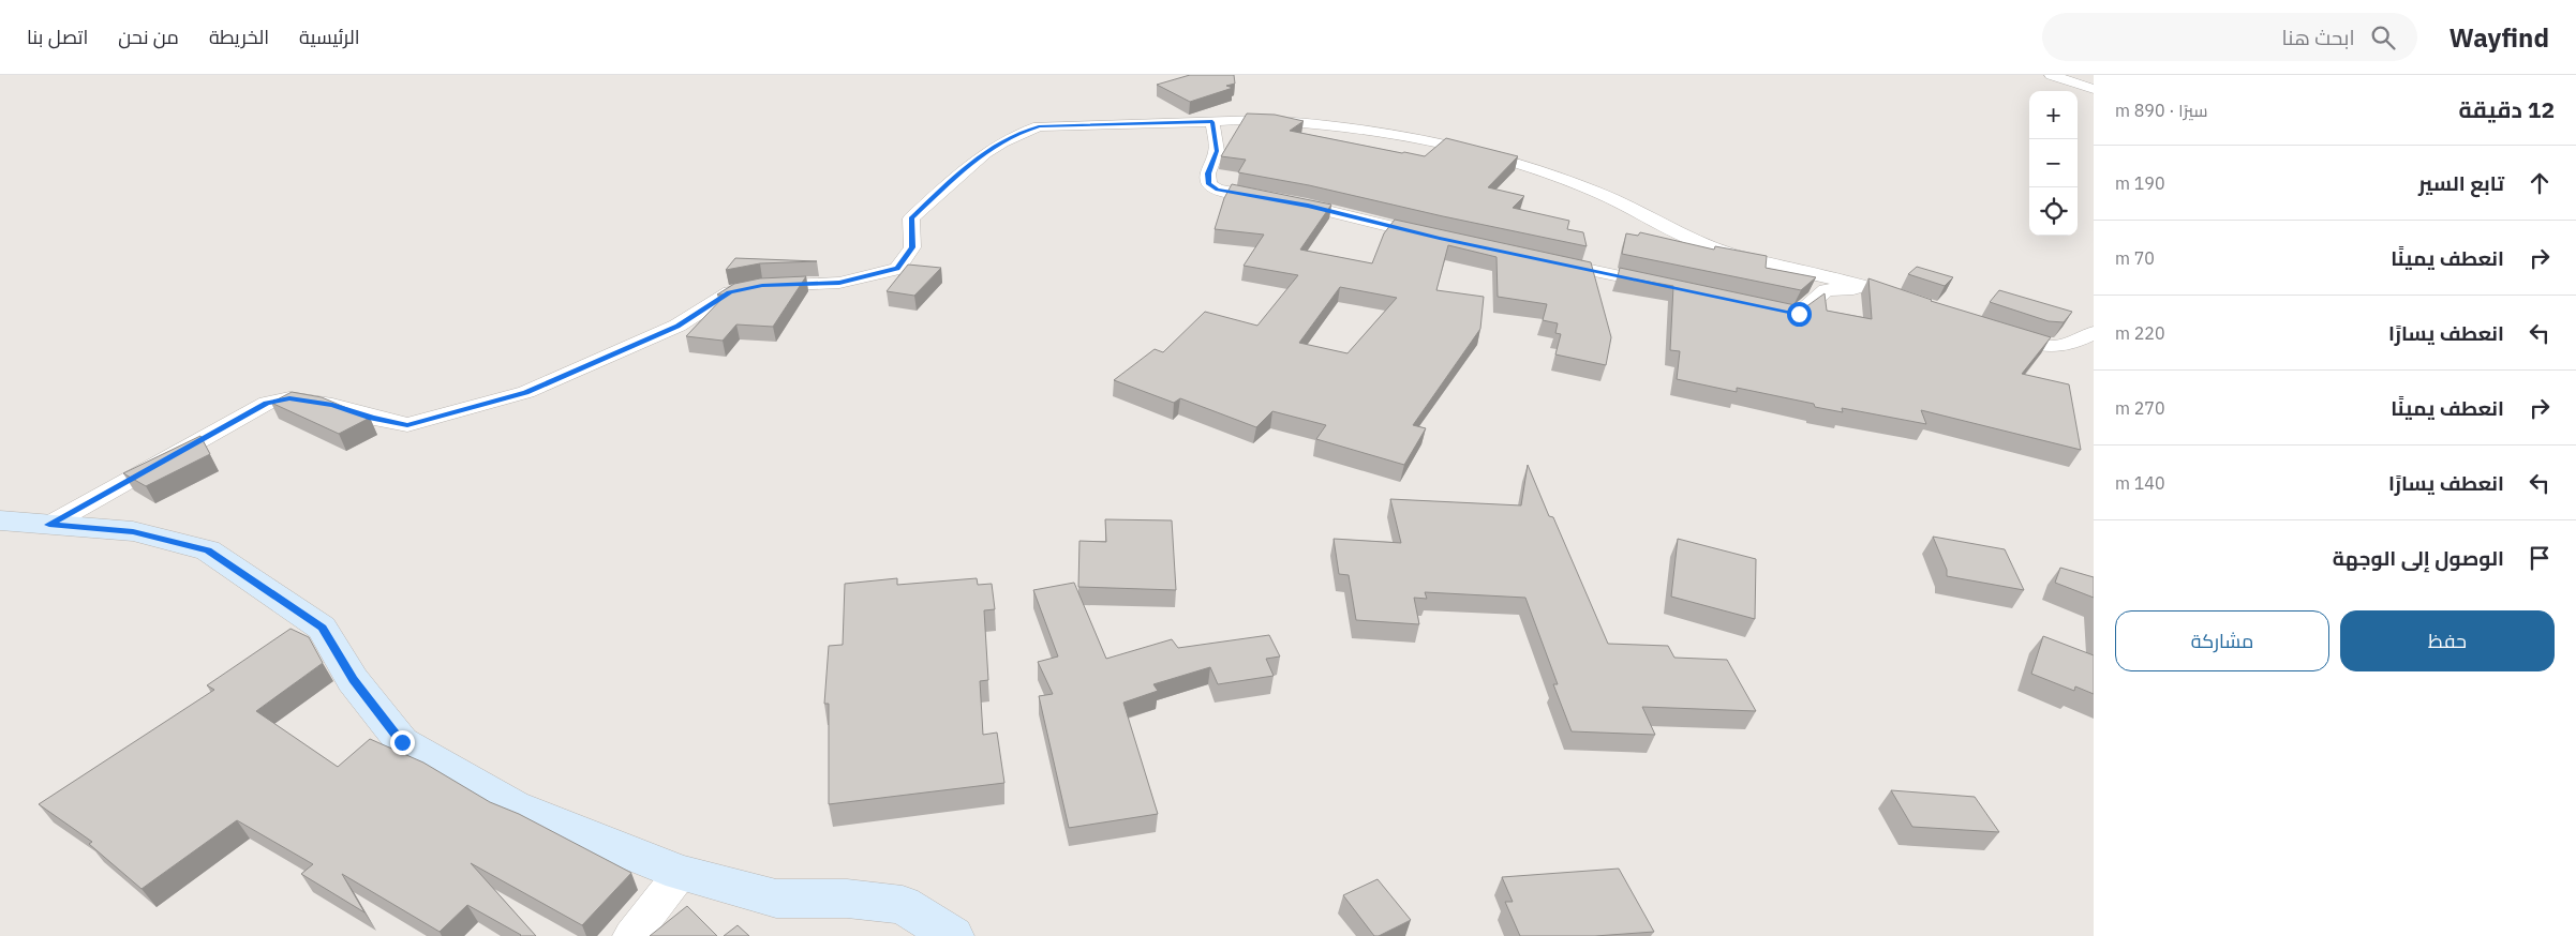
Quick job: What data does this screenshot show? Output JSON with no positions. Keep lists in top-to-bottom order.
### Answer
{
  "page": {
    "header": "Wayfind",
    "search": "ابحث هنا",
    "nav": [
      "الرئيسية",
      "الخريطة",
      "من نحن",
      "اتصل بنا"
    ],
    "heading": ["12 دقيقة", "سيرًا · 890 m"],
    "map_buttons": ["+", "−"],
    "list": [
      ["تابع السير", "190 m"],
      ["انعطف يمينًا", "70 m"],
      ["انعطف يسارًا", "220 m"],
      ["انعطف يمينًا", "270 m"],
      ["انعطف يسارًا", "140 m"],
      "الوصول إلى الوجهة"
    ],
    "buttons": ["حفظ", "مشاركة"]
  }
}
